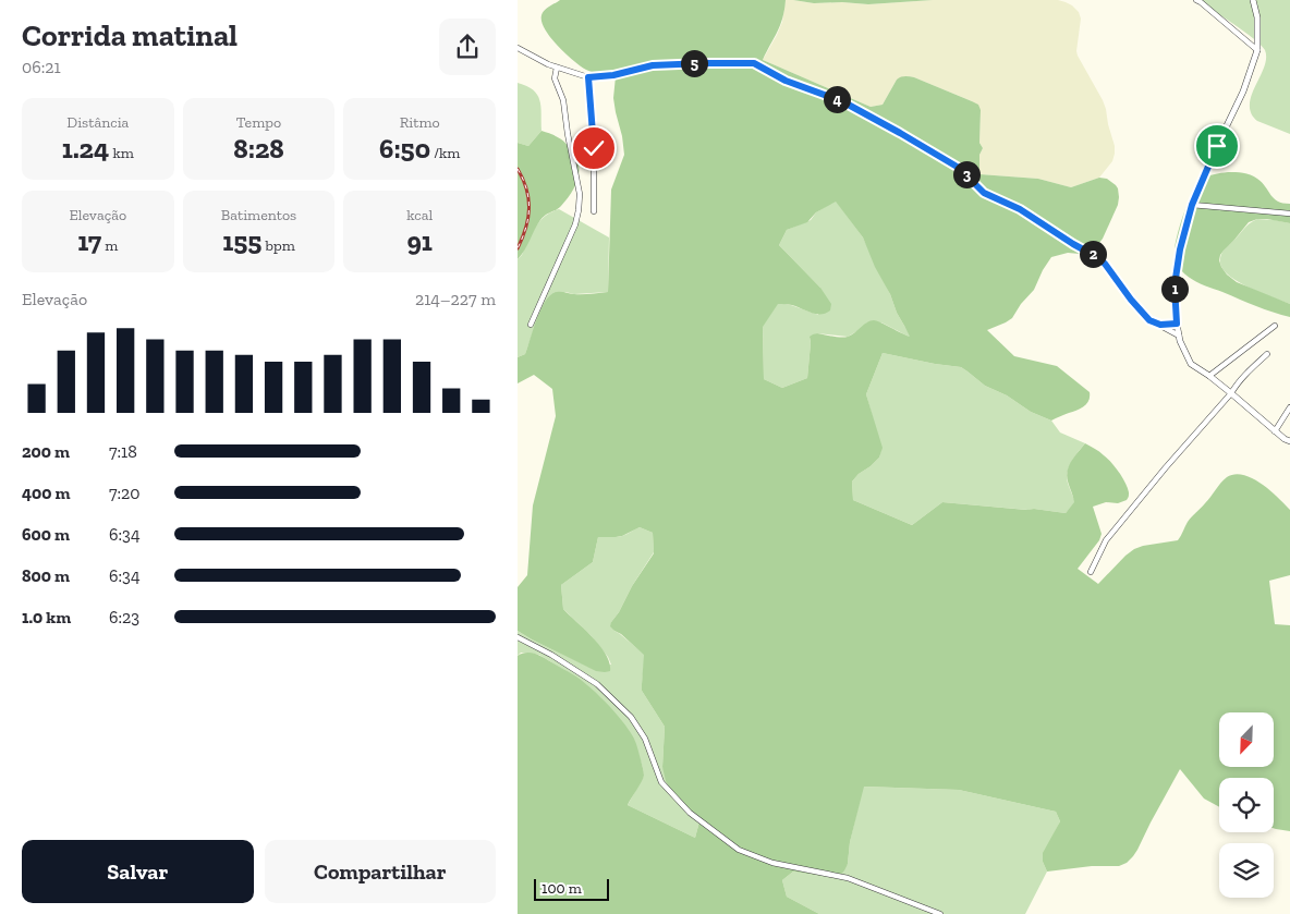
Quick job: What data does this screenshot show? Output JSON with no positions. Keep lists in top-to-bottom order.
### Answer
{
  "scale_bar": "100 m",
  "north": "bottom left",
  "page": {
    "heading": ["Corrida matinal", "06:21"],
    "pins": [
      "5",
      "4",
      "3",
      "2",
      "1"
    ],
    "stats": [
      ["Distância", "1.24 km"],
      ["Tempo", "8:28"],
      ["Ritmo", "6:50 /km"],
      ["Elevação", "17 m"],
      ["Batimentos", "155 bpm"],
      ["kcal", "91"]
    ],
    "chart": ["Elevação", "214–227 m"],
    "list": [
      {
        "name": "200 m",
        "note": "7:18"
      },
      {
        "name": "400 m",
        "note": "7:20"
      },
      {
        "name": "600 m",
        "note": "6:34"
      },
      {
        "name": "800 m",
        "note": "6:34"
      },
      {
        "name": "1.0 km",
        "note": "6:23"
      }
    ],
    "buttons": ["Salvar", "Compartilhar"],
    "scale": "100 m"
  }
}
